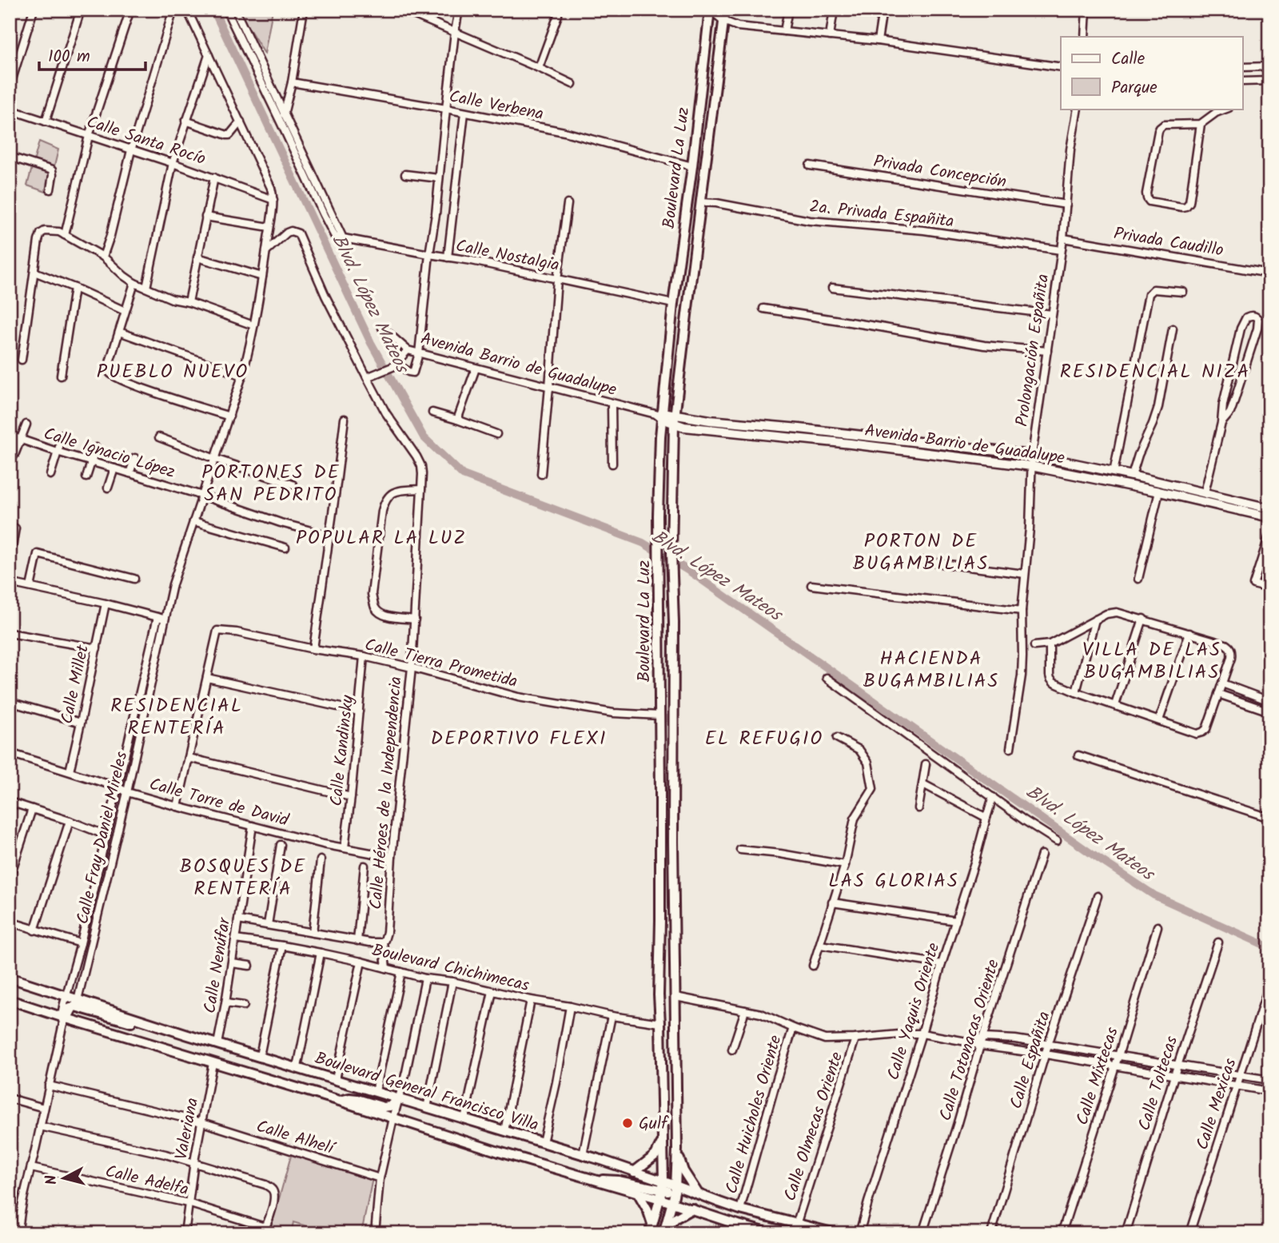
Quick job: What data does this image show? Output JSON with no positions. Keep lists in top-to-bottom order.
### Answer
{
  "streets": {
    "main road": ["Boulevard La Luz", "Boulevard General Francisco Villa"],
    "street": [
      "Calle Verbena",
      "Calle Santa Rocío",
      "Privada Concepción",
      "2a. Privada Españita",
      "Privada Caudillo",
      "Calle Nostalgia",
      "Prolongación Españita",
      "Avenida Barrio de Guadalupe",
      "Calle Ignacio López",
      "Calle Tierra Prometida",
      "Calle Millet",
      "Calle Kandinsky",
      "Calle Héroes de la Independencia",
      "Calle Torre de David",
      "Calle Fray Daniel Mireles",
      "Calle Nenúfar",
      "Boulevard Chichimecas",
      "Calle Yaquis Oriente",
      "Calle Totonacas Oriente",
      "Calle Españita",
      "Calle Mixtecas",
      "Calle Toltecas",
      "Calle Mexicas",
      "Calle Huicholes Oriente",
      "Calle Olmecas Oriente",
      "Valeriana",
      "Calle Alhelí",
      "Calle Adelfa"
    ]
  },
  "crossings": [
    ["Calle Verbena", "Boulevard La Luz"],
    ["Calle Santa Rocío", "Calle Fray Daniel Mireles"],
    ["Boulevard La Luz", "2a. Privada Españita"],
    ["Boulevard La Luz", "Calle Nostalgia"],
    ["Boulevard La Luz", "Avenida Barrio de Guadalupe"],
    ["Boulevard La Luz", "Calle Tierra Prometida"],
    ["Boulevard La Luz", "Boulevard Chichimecas"],
    ["Boulevard La Luz", "Boulevard General Francisco Villa"],
    ["Privada Concepción", "Prolongación Españita"],
    ["2a. Privada Españita", "Prolongación Españita"],
    ["Privada Caudillo", "Prolongación Españita"],
    ["Prolongación Españita", "Avenida Barrio de Guadalupe"],
    ["Calle Ignacio López", "Calle Fray Daniel Mireles"],
    ["Calle Tierra Prometida", "Calle Kandinsky"],
    ["Calle Tierra Prometida", "Calle Héroes de la Independencia"],
    ["Calle Millet", "Calle Torre de David"],
    ["Calle Kandinsky", "Calle Torre de David"],
    ["Calle Héroes de la Independencia", "Calle Torre de David"],
    ["Calle Héroes de la Independencia", "Calle Fray Daniel Mireles"],
    ["Calle Héroes de la Independencia", "Boulevard Chichimecas"],
    ["Calle Torre de David", "Calle Fray Daniel Mireles"],
    ["Calle Torre de David", "Calle Nenúfar"],
    ["Calle Fray Daniel Mireles", "Boulevard General Francisco Villa"],
    ["Calle Fray Daniel Mireles", "Calle Alhelí"],
    ["Calle Fray Daniel Mireles", "Calle Adelfa"],
    ["Calle Nenúfar", "Boulevard Chichimecas"],
    ["Calle Nenúfar", "Boulevard General Francisco Villa"],
    ["Boulevard General Francisco Villa", "Calle Huicholes Oriente"],
    ["Boulevard General Francisco Villa", "Calle Olmecas Oriente"],
    ["Boulevard General Francisco Villa", "Valeriana"],
    ["Valeriana", "Calle Alhelí"],
    ["Valeriana", "Calle Adelfa"]
  ],
  "districts": [
    "PUEBLO NUEVO",
    "RESIDENCIAL NIZA",
    "PORTONES DE SAN PEDRITO",
    "POPULAR LA LUZ",
    "PORTON DE BUGAMBILIAS",
    "VILLA DE LAS BUGAMBILIAS",
    "HACIENDA BUGAMBILIAS",
    "RESIDENCIAL RENTERÍA",
    "DEPORTIVO FLEXI",
    "EL REFUGIO",
    "BOSQUES DE RENTERÍA",
    "LAS GLORIAS"
  ],
  "water": ["Blvd. López Mateos"],
  "places": ["Gulf"],
  "legend": ["Calle", "Parque"],
  "scale_bar": "100 m",
  "north": "left"
}
